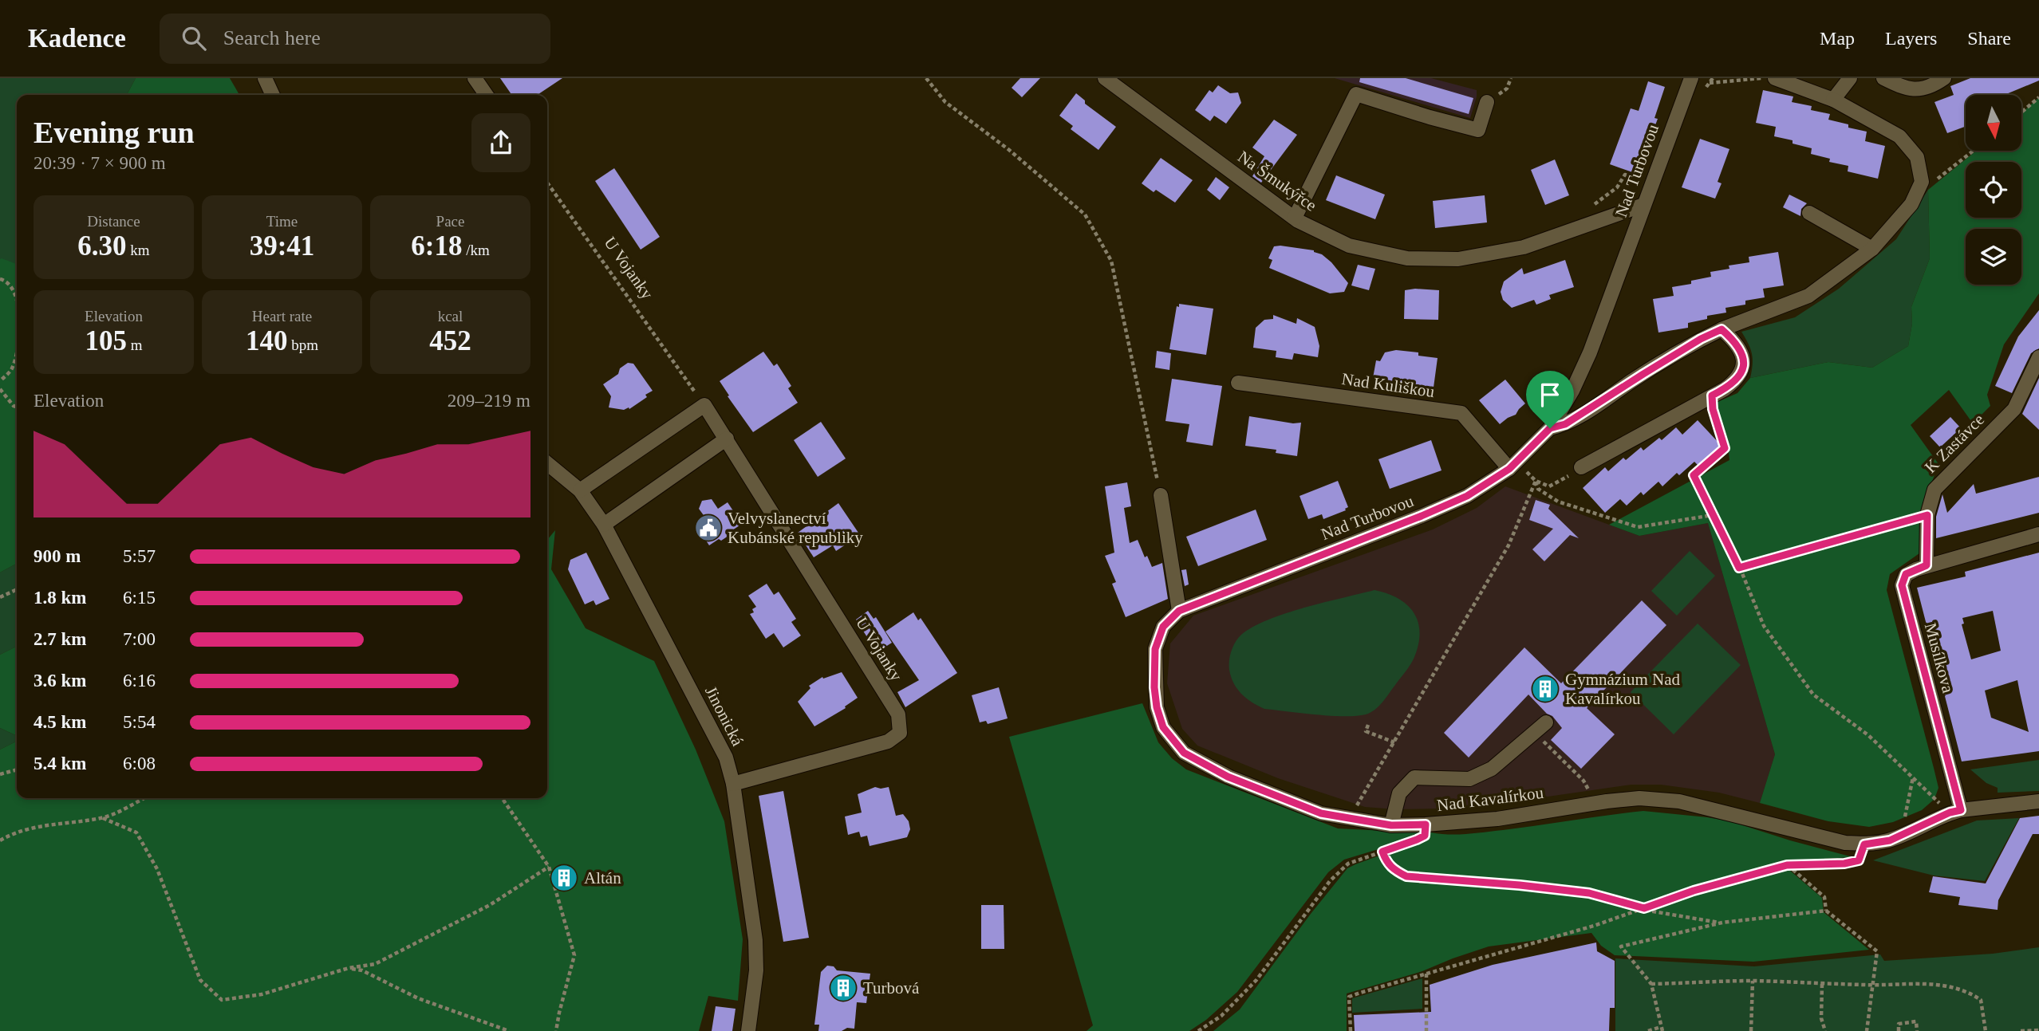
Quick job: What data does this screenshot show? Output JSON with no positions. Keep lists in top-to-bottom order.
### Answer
{
  "streets": {
    "street": [
      "Nad Turbovou",
      "Na Šmukýřce",
      "U Vojanky",
      "Nad Kuliškou",
      "K Zastávce",
      "Musílkova",
      "Jinonická",
      "Nad Kavalírkou"
    ]
  },
  "crossings": [
    ["Nad Turbovou", "Na Šmukýřce"],
    ["Nad Turbovou", "Nad Kuliškou"],
    ["Nad Turbovou", "Nad Kavalírkou"],
    ["U Vojanky", "Jinonická"],
    ["K Zastávce", "Musílkova"],
    ["Musílkova", "Nad Kavalírkou"]
  ],
  "places": {
    "public building": ["Velvyslanectví Kubánské republiky"],
    "building": ["Gymnázium Nad Kavalírkou", "Altán", "Turbová"]
  },
  "north": "bottom",
  "page": {
    "header": "Kadence",
    "search": "Search here",
    "nav": ["Map", "Layers", "Share"],
    "heading": ["Evening run", "20:39 · 7 × 900 m"],
    "stats": [
      ["Distance", "6.30 km"],
      ["Time", "39:41"],
      ["Pace", "6:18 /km"],
      ["Elevation", "105 m"],
      ["Heart rate", "140 bpm"],
      ["kcal", "452"]
    ],
    "chart": ["Elevation", "209–219 m"],
    "list": [
      {
        "name": "900 m",
        "note": "5:57"
      },
      {
        "name": "1.8 km",
        "note": "6:15"
      },
      {
        "name": "2.7 km",
        "note": "7:00"
      },
      {
        "name": "3.6 km",
        "note": "6:16"
      },
      {
        "name": "4.5 km",
        "note": "5:54"
      },
      {
        "name": "5.4 km",
        "note": "6:08"
      }
    ]
  }
}
